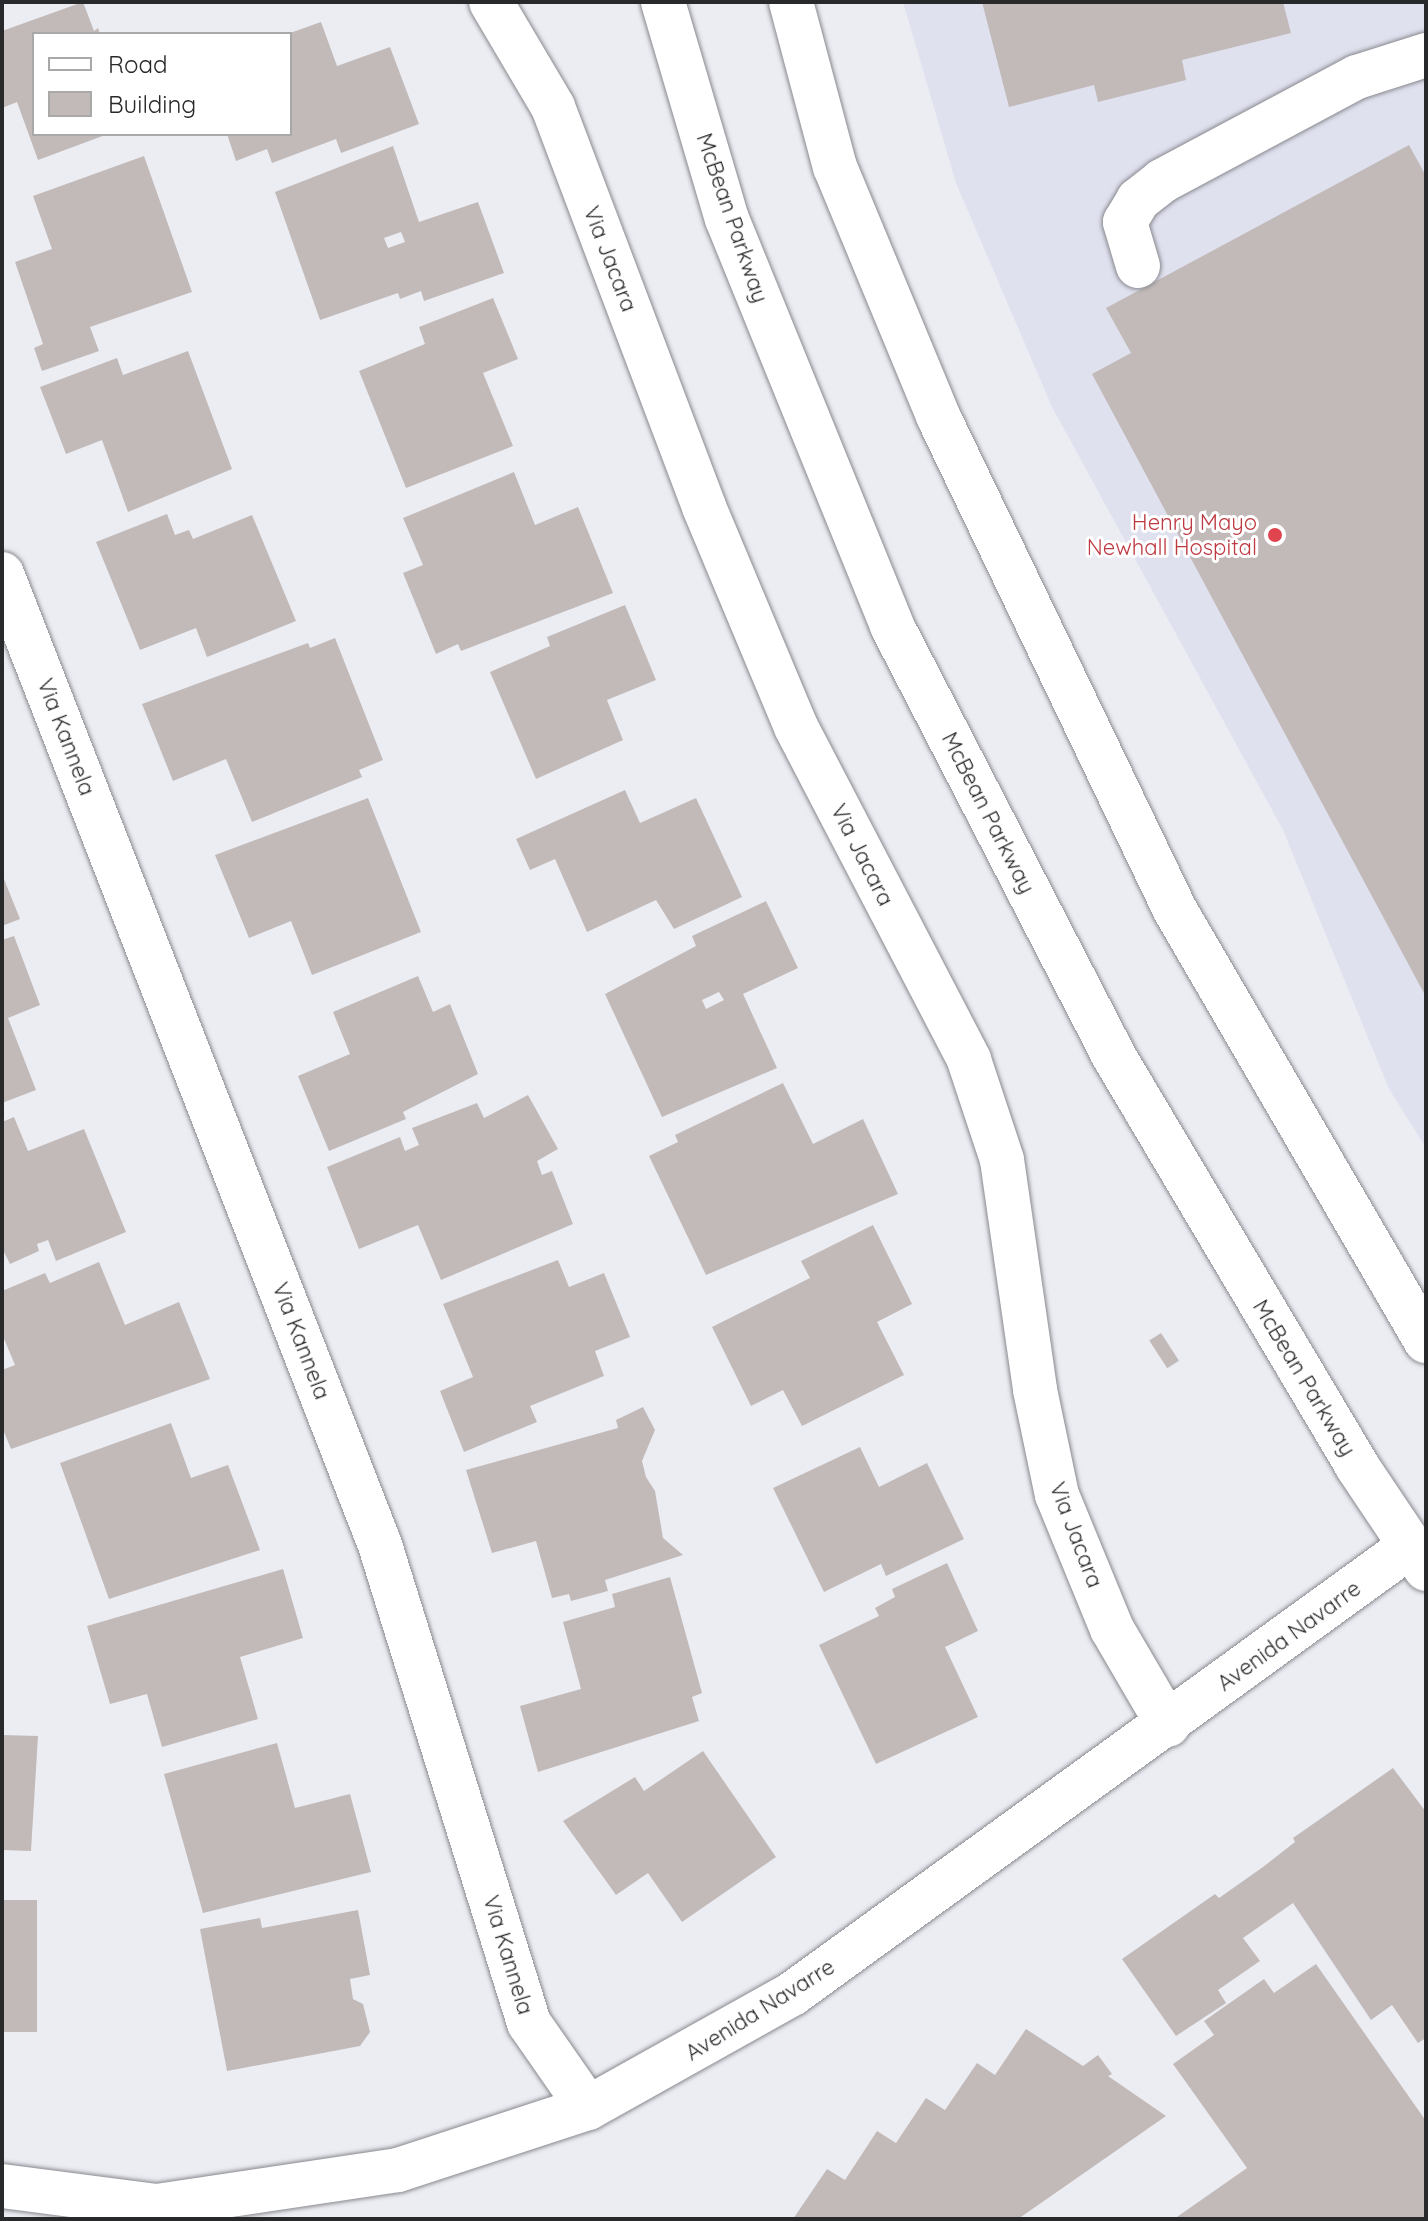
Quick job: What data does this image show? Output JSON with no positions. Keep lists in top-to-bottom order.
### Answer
{
  "streets": {
    "street": [
      "McBean Parkway",
      "Via Jacara",
      "Via Kannela",
      "Avenida Navarre"
    ]
  },
  "crossings": [
    ["McBean Parkway", "Avenida Navarre"],
    ["Via Jacara", "Avenida Navarre"],
    ["Via Kannela", "Avenida Navarre"]
  ],
  "places": ["Henry Mayo Newhall Hospital"],
  "legend": ["Road", "Building"]
}
